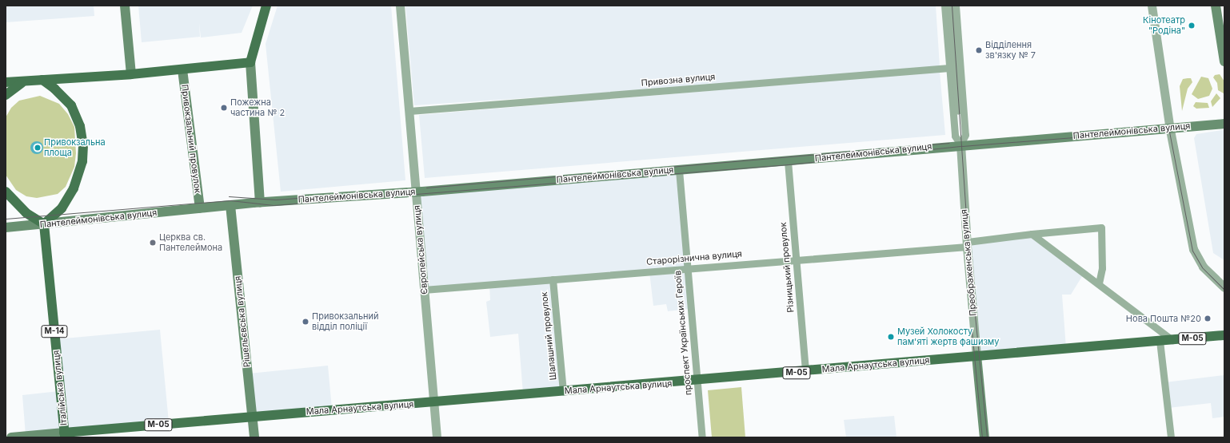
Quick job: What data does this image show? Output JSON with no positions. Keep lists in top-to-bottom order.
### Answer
{
  "streets": {
    "main road": [
      "Пантелеймонівська вулиця",
      "Привокзальний провулок",
      "Преображенська вулиця",
      "Рішельєвська вулиця",
      "М-14",
      "М-05",
      "Мала Арнаутська вулиця",
      "Італійська вулиця"
    ],
    "street": [
      "Привозна вулиця",
      "Європейська вулиця",
      "Старорізнична вулиця",
      "Різницький провулок",
      "проспект Українських Героїв",
      "Шалашний провулок"
    ]
  },
  "crossings": [
    ["Привозна вулиця", "Європейська вулиця"],
    ["Привозна вулиця", "Преображенська вулиця"],
    ["Пантелеймонівська вулиця", "Привокзальний провулок"],
    ["Пантелеймонівська вулиця", "Європейська вулиця"],
    ["Пантелеймонівська вулиця", "Преображенська вулиця"],
    ["Пантелеймонівська вулиця", "Різницький провулок"],
    ["Пантелеймонівська вулиця", "Рішельєвська вулиця"],
    ["Пантелеймонівська вулиця", "проспект Українських Героїв"],
    ["Пантелеймонівська вулиця", "Італійська вулиця"],
    ["Європейська вулиця", "Старорізнична вулиця"],
    ["Європейська вулиця", "Мала Арнаутська вулиця"],
    ["Старорізнична вулиця", "Преображенська вулиця"],
    ["Старорізнична вулиця", "Різницький провулок"],
    ["Старорізнична вулиця", "проспект Українських Героїв"],
    ["Старорізнична вулиця", "Шалашний провулок"],
    ["Преображенська вулиця", "Мала Арнаутська вулиця"],
    ["Різницький провулок", "Мала Арнаутська вулиця"],
    ["Рішельєвська вулиця", "Мала Арнаутська вулиця"],
    ["проспект Українських Героїв", "Мала Арнаутська вулиця"],
    ["Шалашний провулок", "Мала Арнаутська вулиця"],
    ["Мала Арнаутська вулиця", "Італійська вулиця"]
  ],
  "places": [
    "Кінотеатр \"Родіна\"",
    "Відділення зв'язку № 7",
    "Пожежна частина № 2",
    "Привокзальна площа",
    "Церква св. Пантелеймона",
    "Нова Пошта №20",
    "Привокзальний відділ поліції",
    "Музей Холокосту пам'яті жертв фашизму"
  ]
}
